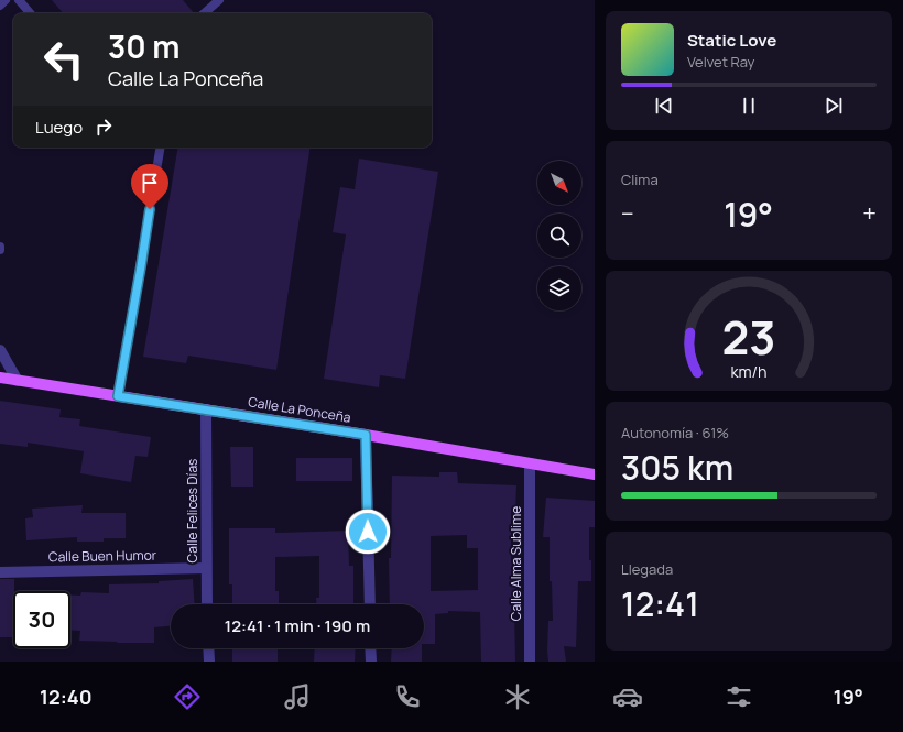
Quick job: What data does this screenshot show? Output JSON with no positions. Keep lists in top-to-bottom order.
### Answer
{
  "streets": {
    "main road": ["Calle La Ponceña"],
    "street": ["Calle Felices Días", "Calle Buen Humor", "Calle Alma Sublime"]
  },
  "crossings": [
    ["Calle La Ponceña", "Calle Felices Días"],
    ["Calle La Ponceña", "Calle Alma Sublime"],
    ["Calle Felices Días", "Calle Buen Humor"]
  ],
  "north": "bottom right",
  "page": {
    "turn": ["30 m", "Calle La Ponceña"],
    "song": ["Static Love", "Velvet Ray"],
    "then": "Luego",
    "tile": [
      "Clima",
      ["Autonomía · 61%", "305 km"],
      ["Llegada", "12:41"]
    ],
    "heat": ["−", "19°", "+"],
    "limit": "30",
    "trip": "12:41 · 1 min · 190 m",
    "tabs": ["12:40", "19°"],
    "gauge": ["23", "km/h"]
  }
}
